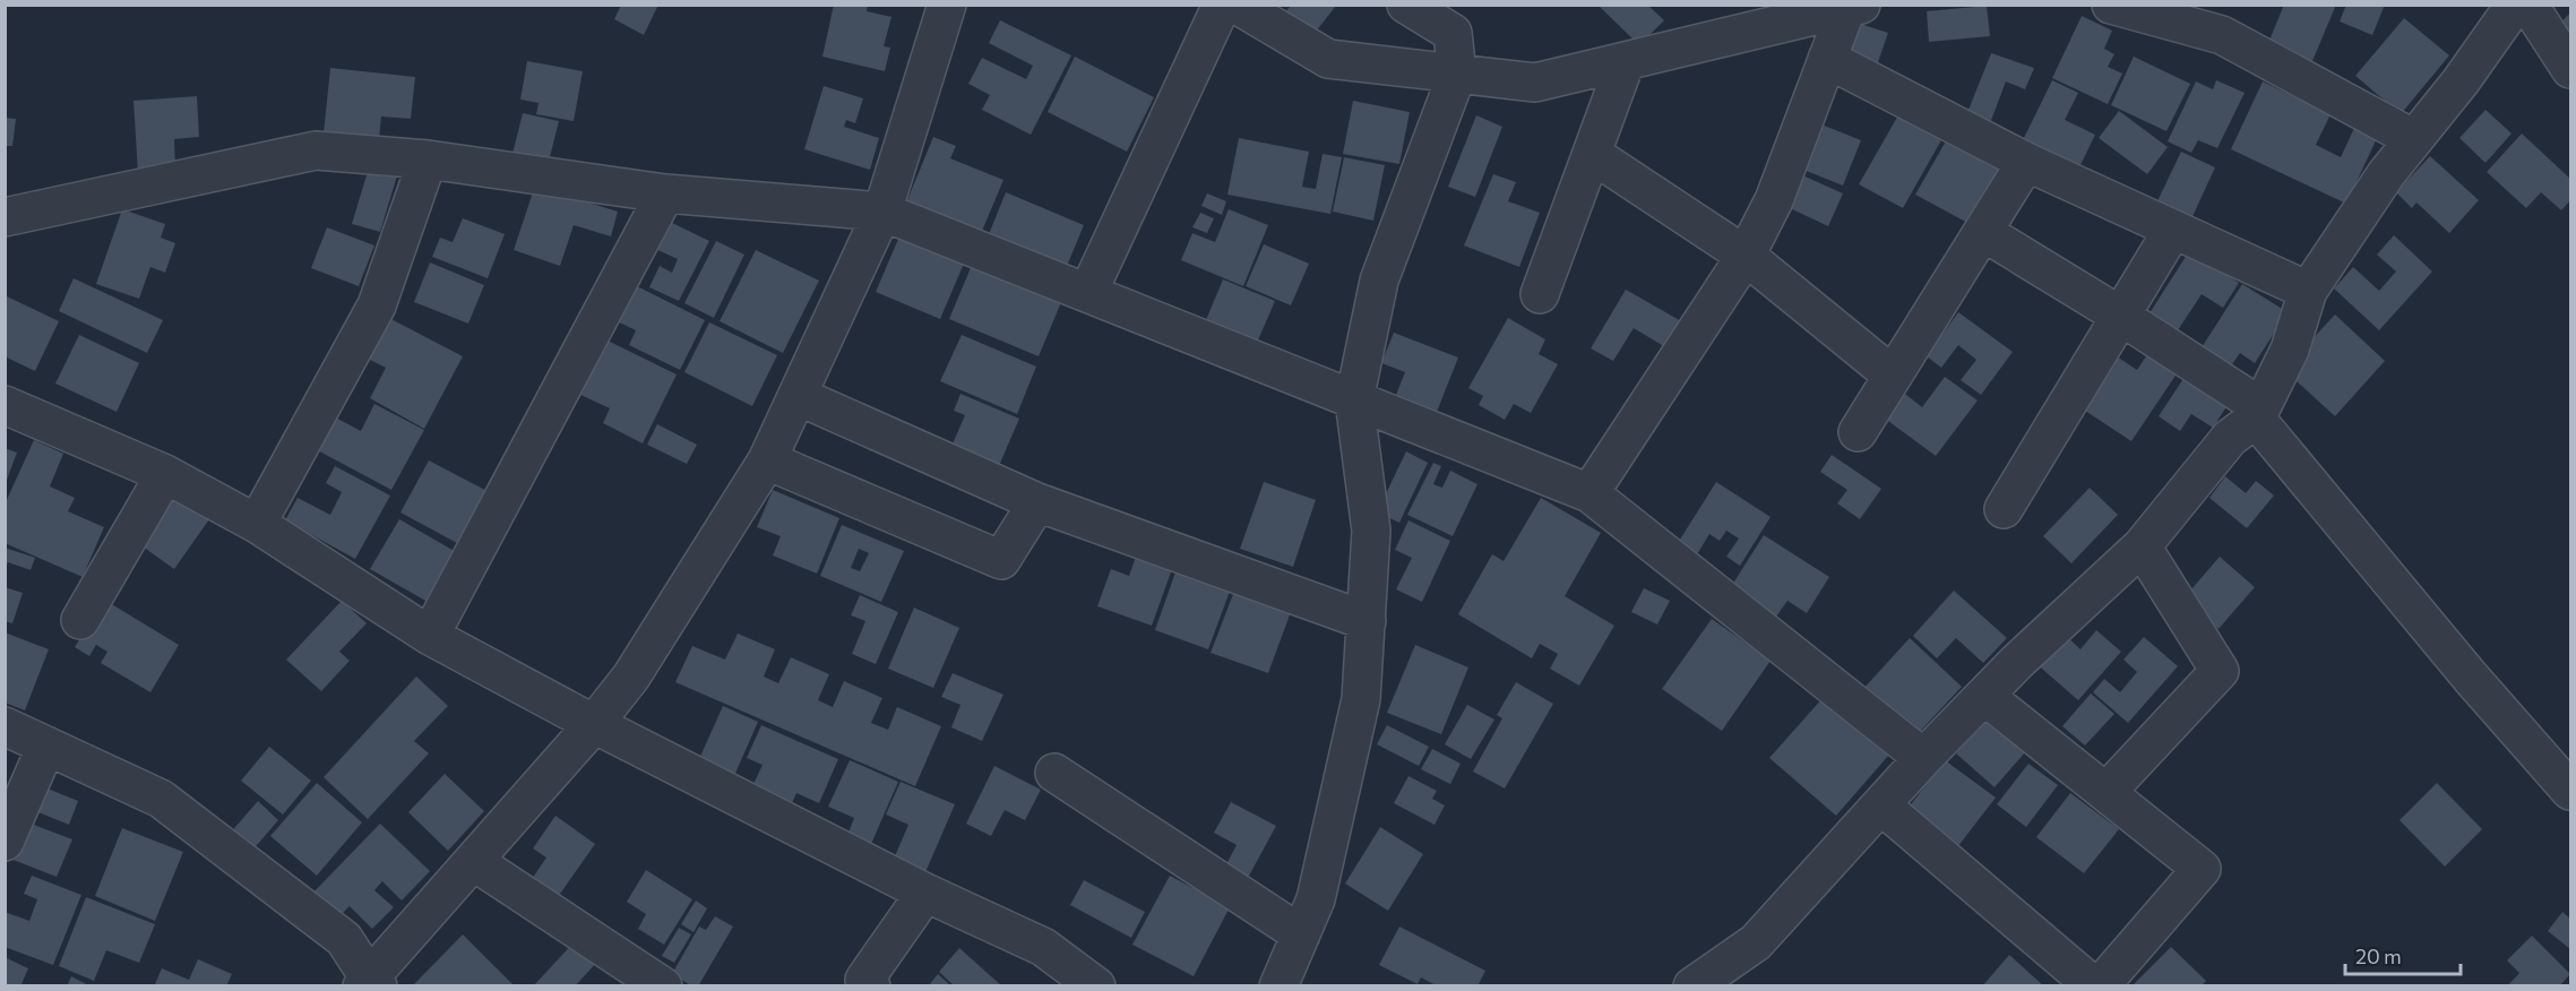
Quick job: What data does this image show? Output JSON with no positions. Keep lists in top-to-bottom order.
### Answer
{
  "scale_bar": "20 m"
}
